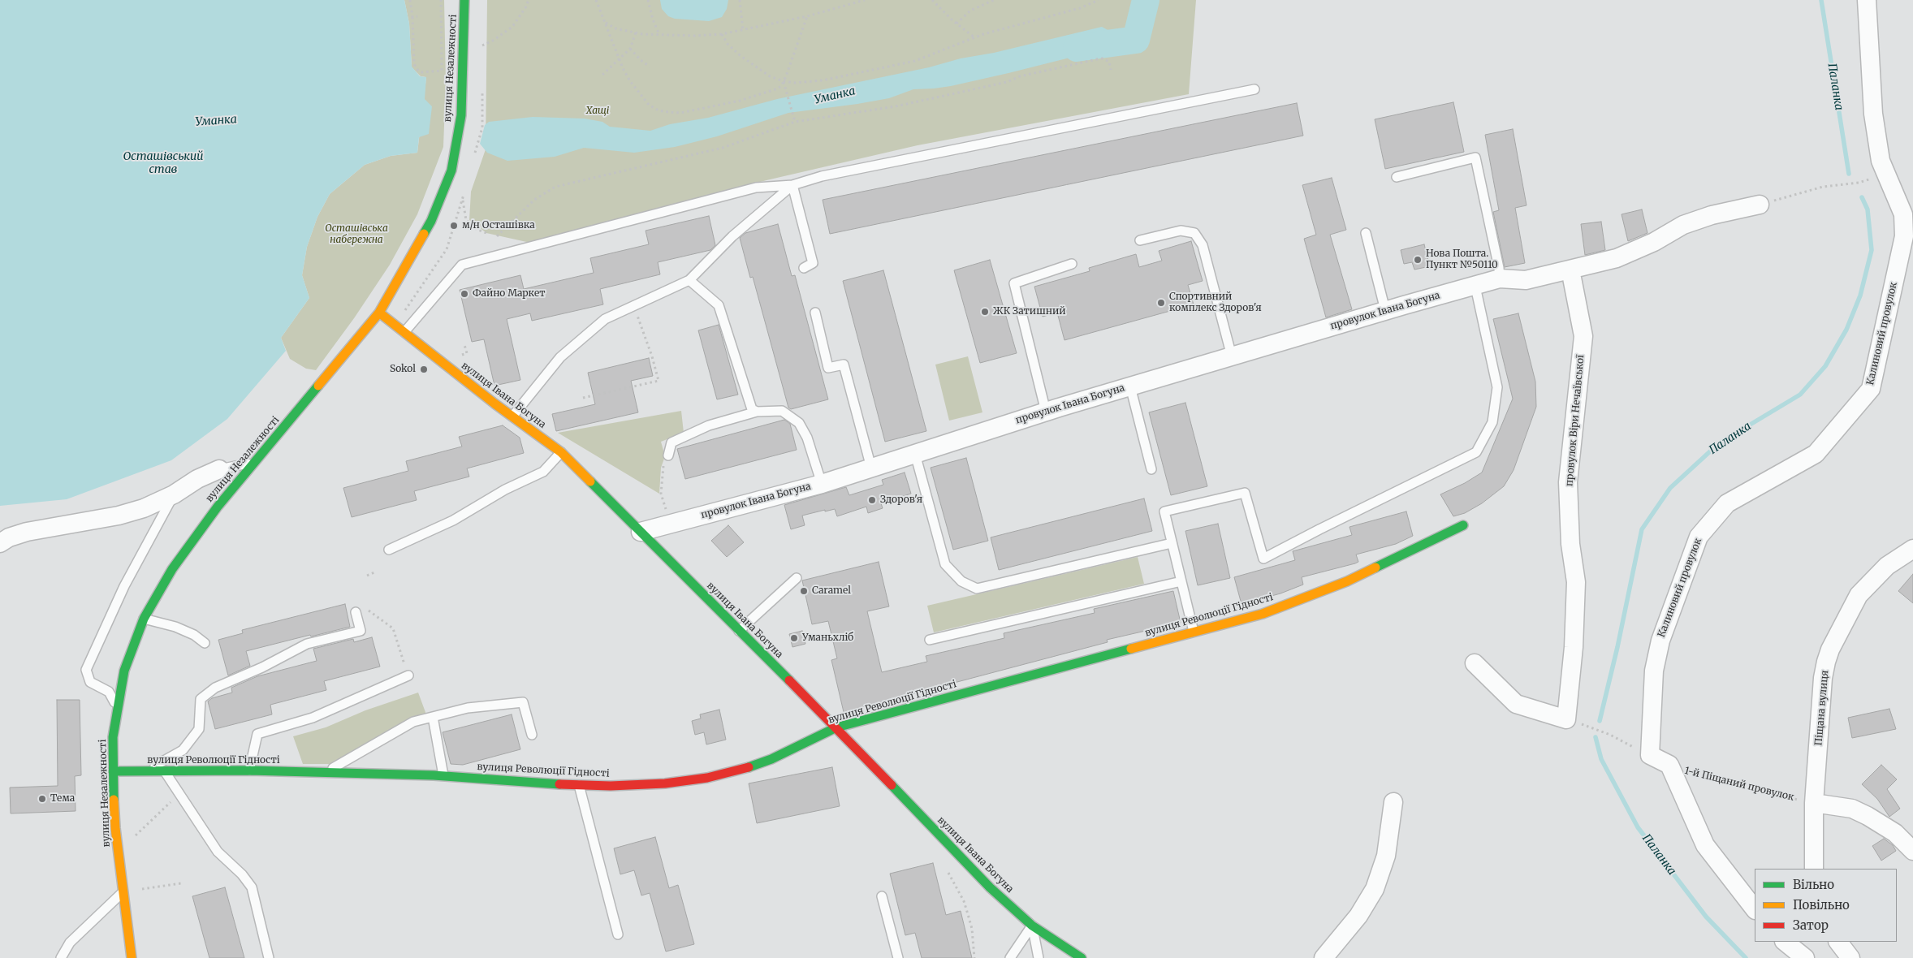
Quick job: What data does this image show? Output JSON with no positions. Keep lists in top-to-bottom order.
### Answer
{
  "streets": {
    "main road": ["вулиця Незалежності", "вулиця Івана Богуна", "вулиця Революції Гідності"],
    "street": [
      "провулок Івана Богуна",
      "Калиновий провулок",
      "провулок Віри Нечаївської",
      "Піщана вулиця"
    ],
    "path": ["1-й Піщаний провулок"]
  },
  "crossings": [
    ["вулиця Незалежності", "вулиця Івана Богуна"],
    ["вулиця Незалежності", "вулиця Революції Гідності"],
    ["провулок Івана Богуна", "вулиця Івана Богуна"],
    ["вулиця Івана Богуна", "вулиця Революції Гідності"],
    ["Піщана вулиця", "1-й Піщаний провулок"]
  ],
  "water": ["Паланка", "Уманка", "Осташівський став"],
  "parks": ["Хащі", "Осташівська набережна"],
  "places": [
    "м/н Осташівка",
    "Нова Пошта. Пункт №50110",
    "Файно Маркет",
    "Спортивний комплекс Здоров'я",
    "ЖК Затишний",
    "Sokol",
    "Здоров'я",
    "Caramel",
    "Уманьхліб",
    "Тема"
  ],
  "legend": ["Вільно", "Повільно", "Затор"]
}
